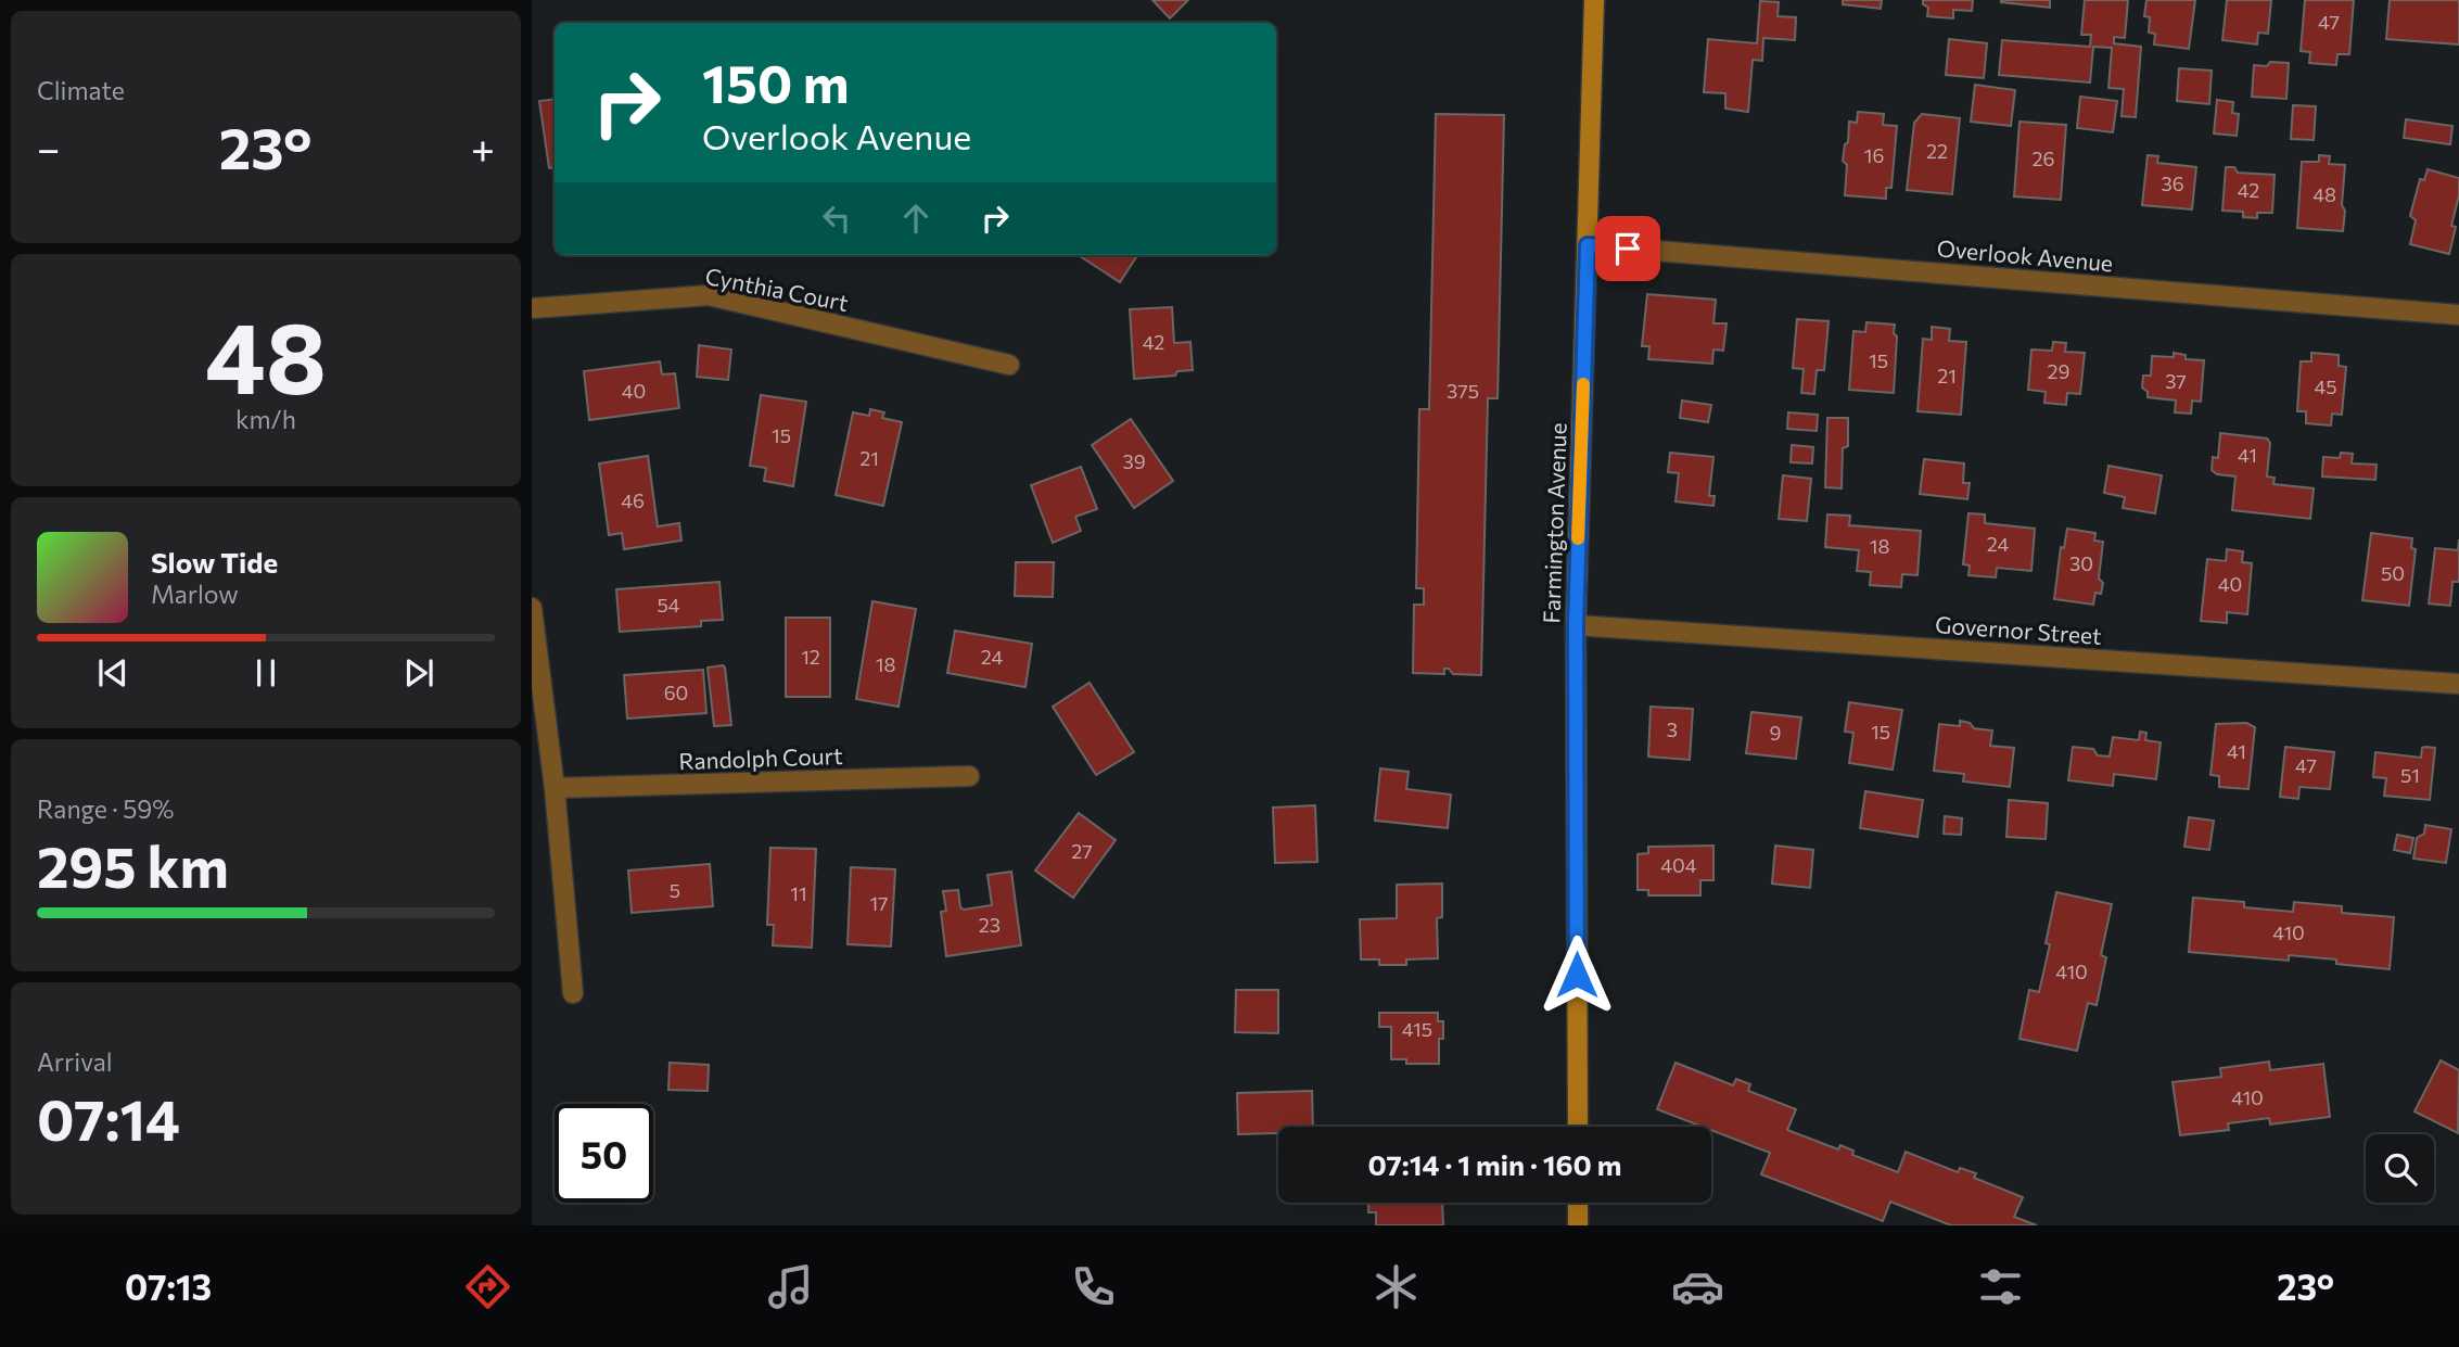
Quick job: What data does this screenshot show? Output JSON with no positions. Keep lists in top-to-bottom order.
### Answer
{
  "streets": {
    "main road": ["Farmington Avenue"],
    "street": [
      "Overlook Avenue",
      "Cynthia Court",
      "Governor Street",
      "Randolph Court"
    ]
  },
  "crossings": [
    ["Overlook Avenue", "Farmington Avenue"],
    ["Farmington Avenue", "Governor Street"]
  ],
  "house_numbers": [
    "47",
    "22",
    "16",
    "26",
    "36",
    "42",
    "48",
    "42",
    "15",
    "29",
    "21",
    "37",
    "45",
    "40",
    "375",
    "15",
    "41",
    "21",
    "39",
    "46",
    "24",
    "18",
    "30",
    "50",
    "40",
    "54",
    "12",
    "24",
    "18",
    "60",
    "3",
    "15",
    "9",
    "41",
    "47",
    "51",
    "27",
    "404",
    "5",
    "11",
    "17",
    "23",
    "410",
    "410",
    "415",
    "410"
  ],
  "page": {
    "tile": [
      "Climate",
      ["48", "km/h"],
      ["Range · 59%", "295 km"],
      ["Arrival", "07:14"]
    ],
    "turn": ["150 m", "Overlook Avenue"],
    "heat": ["−", "23°", "+"],
    "song": ["Slow Tide", "Marlow"],
    "limit": "50",
    "trip": "07:14 · 1 min · 160 m",
    "tabs": ["07:13", "23°"]
  }
}
